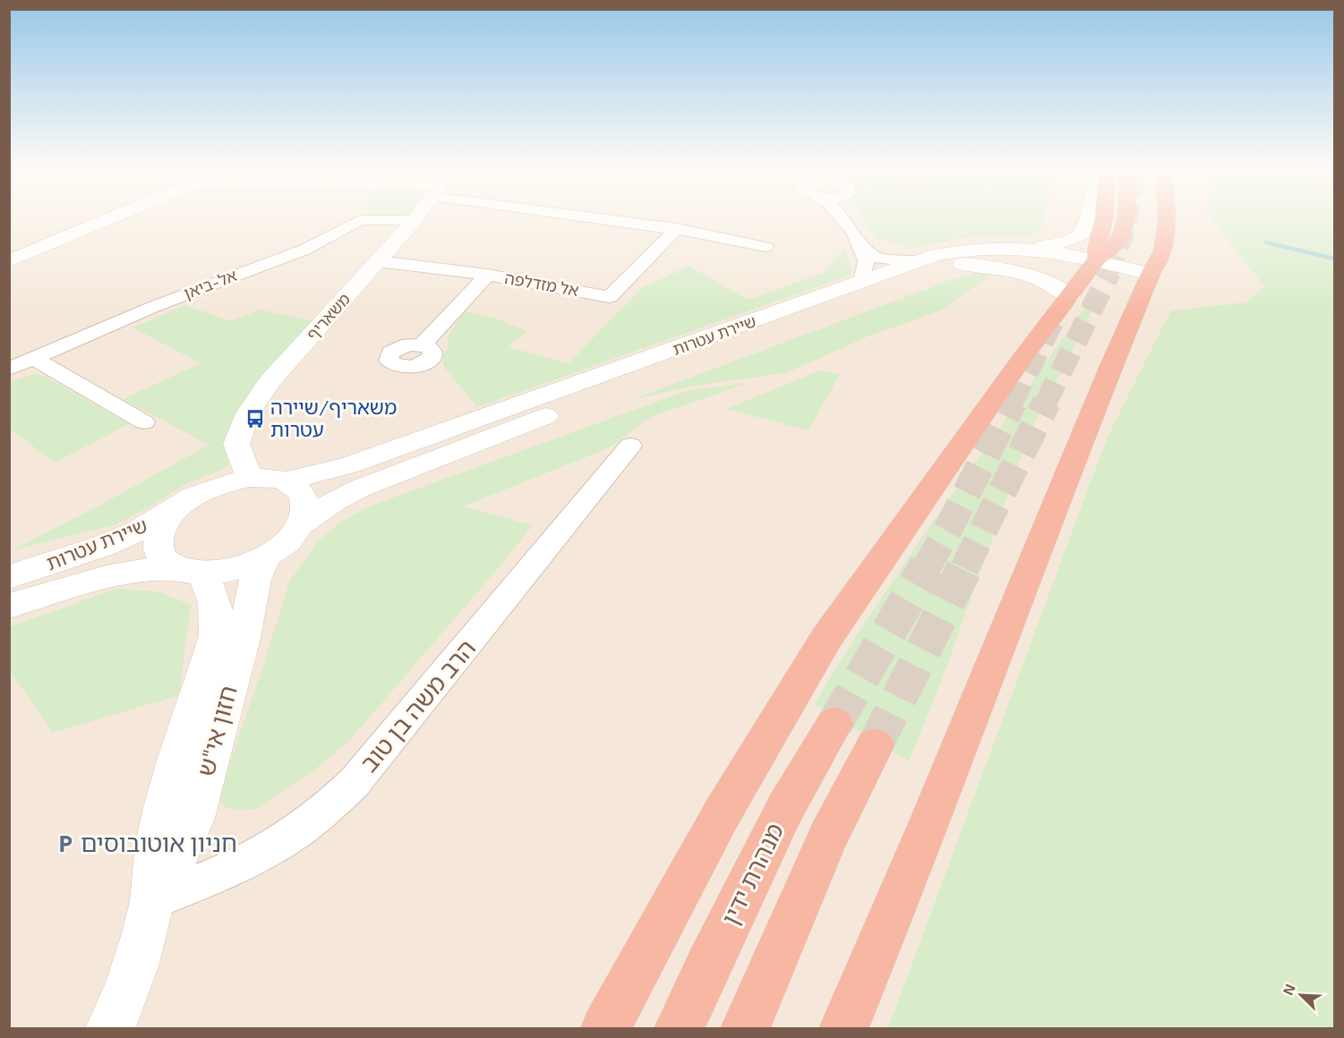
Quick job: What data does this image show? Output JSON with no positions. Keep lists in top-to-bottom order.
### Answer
{
  "streets": {
    "highway": ["מנהרת ידין"],
    "main road": ["משאריף", "שיירת עטרות", "חזון אי\"ש"],
    "street": ["אל-ביאן", "אל מזדלפה", "הרב משה בן טוב"]
  },
  "crossings": [
    ["אל-ביאן", "משאריף"],
    ["אל מזדלפה", "משאריף"],
    ["משאריף", "שיירת עטרות"],
    ["משאריף", "חזון אי\"ש"],
    ["שיירת עטרות", "חזון אי\"ש"],
    ["הרב משה בן טוב", "חזון אי\"ש"]
  ],
  "places": {
    "bus stop": ["משאריף/שיירה עטרות"],
    "parking": ["חניון אוטובוסים"]
  },
  "north": "top left"
}
